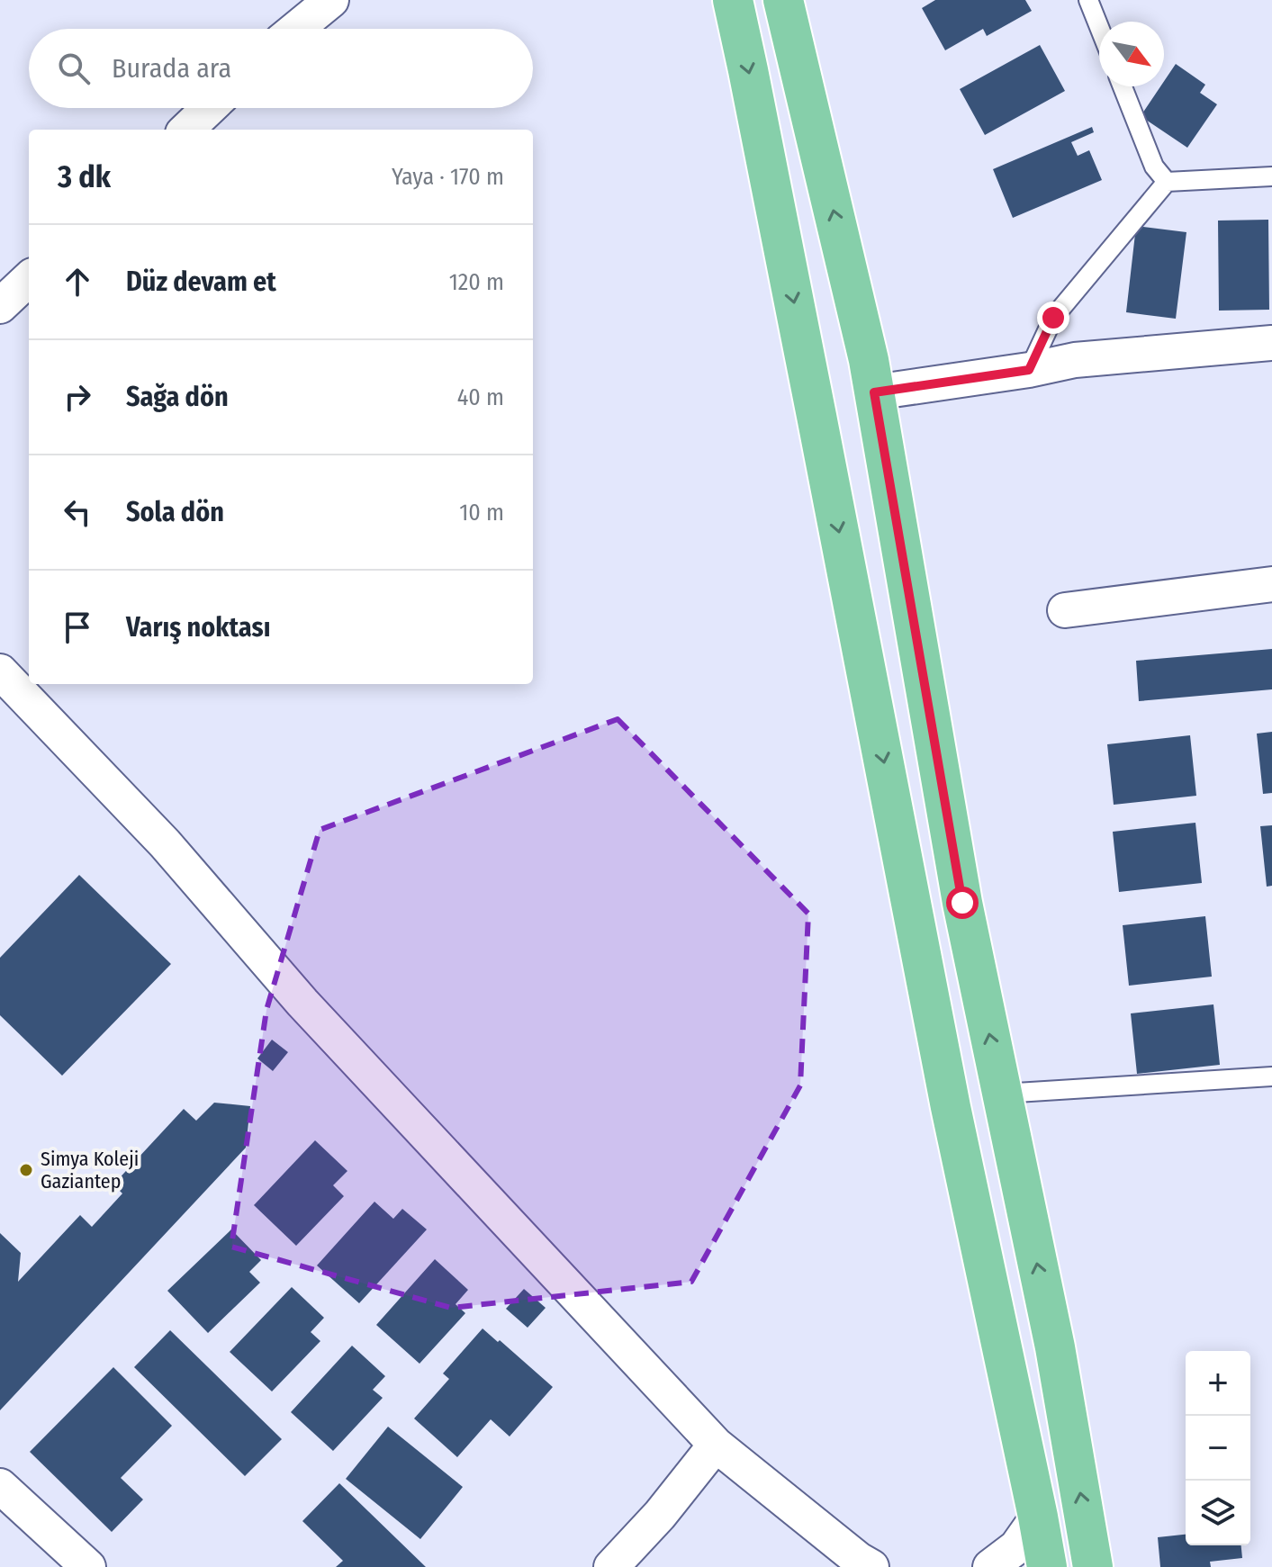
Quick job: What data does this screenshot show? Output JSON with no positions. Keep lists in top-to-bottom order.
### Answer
{
  "places": ["Simya Koleji Gaziantep"],
  "north": "bottom right",
  "page": {
    "search": "Burada ara",
    "heading": ["3 dk", "Yaya · 170 m"],
    "list": [
      ["Düz devam et", "120 m"],
      ["Sağa dön", "40 m"],
      ["Sola dön", "10 m"],
      "Varış noktası"
    ],
    "map_buttons": ["+", "−"]
  }
}
